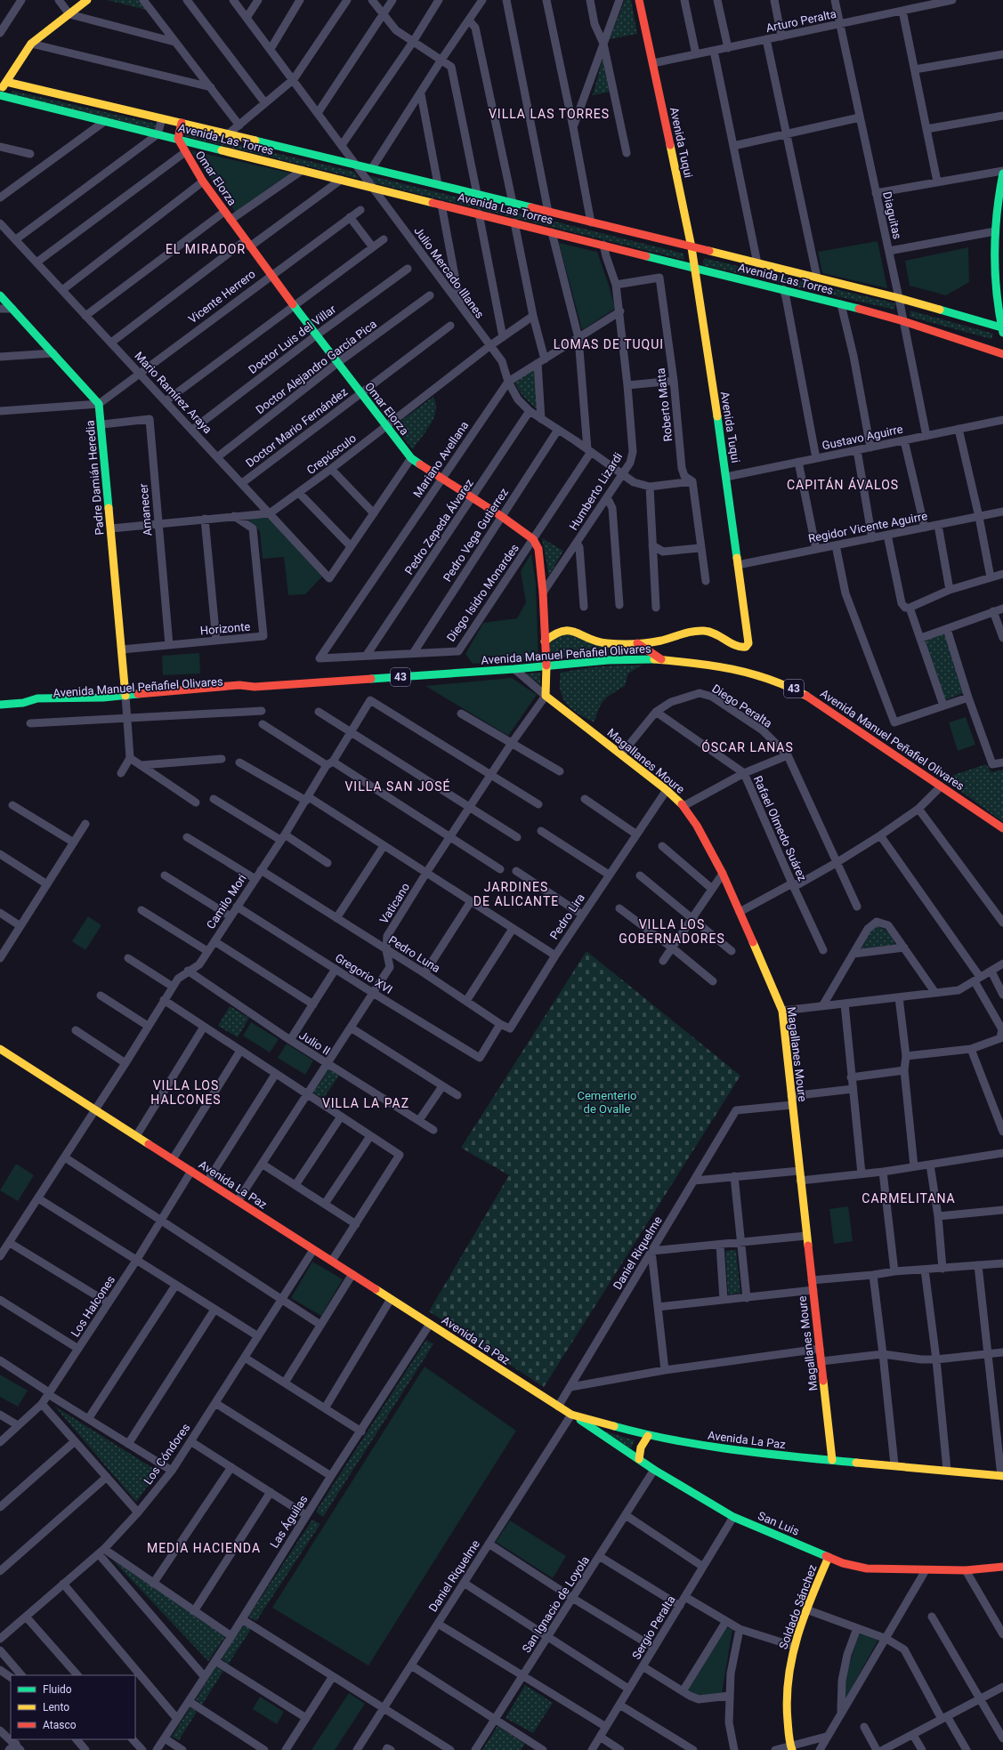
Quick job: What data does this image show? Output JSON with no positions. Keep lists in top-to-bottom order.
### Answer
{
  "streets": {
    "street": [
      "Arturo Peralta",
      "Avenida Las Torres",
      "Avenida Tuqui",
      "Omar Elorza",
      "Diaguitas",
      "Julio Mercado Illanes",
      "Vicente Herrero",
      "Doctor Luis del Villar",
      "Doctor Alejandro García Pica",
      "Mario Ramírez Araya",
      "Roberto Matta",
      "Doctor Mario Fernández",
      "Gustavo Aguirre",
      "Crepúsculo",
      "Mariano Avellana",
      "Padre Damián Heredia",
      "Humberto Lizardi",
      "Amanecer",
      "Pedro Zepeda Álvarez",
      "Regidor Vicente Aguirre",
      "Pedro Vega Gutierrez",
      "Diego Isidro Monardes",
      "Horizonte",
      "Avenida Manuel Peñafiel Olivares",
      "43",
      "Diego Peralta",
      "Magallanes Moure",
      "Rafael Olmedo Suárez",
      "Camilo Mori",
      "Vaticano",
      "Pedro Lira",
      "Pedro Luna",
      "Gregorio XVI",
      "Julio II",
      "Avenida La Paz",
      "Daniel Riquelme",
      "Los Halcones",
      "Los Cóndores",
      "Las Águilas",
      "San Luis",
      "San Ignacio de Loyola",
      "Soldado Sánchez",
      "Sergio Peralta"
    ]
  },
  "crossings": [
    ["Arturo Peralta", "Avenida Tuqui"],
    ["Arturo Peralta", "Diaguitas"],
    ["Avenida Las Torres", "Avenida Tuqui"],
    ["Avenida Las Torres", "Omar Elorza"],
    ["Avenida Las Torres", "Diaguitas"],
    ["Avenida Las Torres", "Julio Mercado Illanes"],
    ["Avenida Las Torres", "Humberto Lizardi"],
    ["Avenida Tuqui", "Gustavo Aguirre"],
    ["Avenida Tuqui", "Regidor Vicente Aguirre"],
    ["Omar Elorza", "Vicente Herrero"],
    ["Omar Elorza", "Doctor Luis del Villar"],
    ["Omar Elorza", "Doctor Alejandro García Pica"],
    ["Omar Elorza", "Doctor Mario Fernández"],
    ["Omar Elorza", "Crepúsculo"],
    ["Omar Elorza", "Mariano Avellana"],
    ["Omar Elorza", "Pedro Zepeda Álvarez"],
    ["Omar Elorza", "Pedro Vega Gutierrez"],
    ["Omar Elorza", "Diego Isidro Monardes"],
    ["Diaguitas", "Gustavo Aguirre"],
    ["Julio Mercado Illanes", "Roberto Matta"],
    ["Julio Mercado Illanes", "Crepúsculo"],
    ["Julio Mercado Illanes", "Mariano Avellana"],
    ["Julio Mercado Illanes", "Humberto Lizardi"],
    ["Julio Mercado Illanes", "Pedro Zepeda Álvarez"],
    ["Julio Mercado Illanes", "Pedro Vega Gutierrez"],
    ["Julio Mercado Illanes", "Diego Isidro Monardes"],
    ["Vicente Herrero", "Mario Ramírez Araya"],
    ["Vicente Herrero", "Padre Damián Heredia"],
    ["Doctor Luis del Villar", "Mario Ramírez Araya"],
    ["Doctor Alejandro García Pica", "Mario Ramírez Araya"],
    ["Mario Ramírez Araya", "Doctor Mario Fernández"],
    ["Mario Ramírez Araya", "Crepúsculo"],
    ["Roberto Matta", "Humberto Lizardi"],
    ["Mariano Avellana", "Humberto Lizardi"],
    ["Mariano Avellana", "Diego Isidro Monardes"],
    ["Padre Damián Heredia", "Amanecer"],
    ["Padre Damián Heredia", "Horizonte"],
    ["Padre Damián Heredia", "Avenida Manuel Peñafiel Olivares"],
    ["Amanecer", "Horizonte"],
    ["Pedro Zepeda Álvarez", "Diego Isidro Monardes"],
    ["Pedro Vega Gutierrez", "Diego Isidro Monardes"],
    ["Diego Peralta", "Magallanes Moure"],
    ["Diego Peralta", "Rafael Olmedo Suárez"],
    ["Magallanes Moure", "Vaticano"],
    ["Magallanes Moure", "Pedro Lira"],
    ["Magallanes Moure", "Avenida La Paz"],
    ["Magallanes Moure", "Daniel Riquelme"],
    ["Camilo Mori", "Vaticano"],
    ["Camilo Mori", "Pedro Lira"],
    ["Camilo Mori", "Pedro Luna"],
    ["Camilo Mori", "Gregorio XVI"],
    ["Camilo Mori", "Julio II"],
    ["Camilo Mori", "Avenida La Paz"],
    ["Vaticano", "Pedro Lira"],
    ["Vaticano", "Pedro Luna"],
    ["Vaticano", "Gregorio XVI"],
    ["Vaticano", "Julio II"],
    ["Vaticano", "Avenida La Paz"],
    ["Pedro Luna", "Gregorio XVI"],
    ["Avenida La Paz", "Daniel Riquelme"],
    ["Avenida La Paz", "Los Halcones"],
    ["Avenida La Paz", "Los Cóndores"],
    ["Avenida La Paz", "Las Águilas"],
    ["Avenida La Paz", "San Luis"],
    ["Daniel Riquelme", "San Luis"],
    ["San Luis", "San Ignacio de Loyola"],
    ["San Luis", "Soldado Sánchez"],
    ["San Luis", "Sergio Peralta"]
  ],
  "districts": [
    "VILLA LAS TORRES",
    "EL MIRADOR",
    "LOMAS DE TUQUI",
    "CAPITÁN ÁVALOS",
    "ÓSCAR LANAS",
    "VILLA SAN JOSÉ",
    "JARDINES DE ALICANTE",
    "VILLA LOS GOBERNADORES",
    "VILLA LOS HALCONES",
    "VILLA LA PAZ",
    "CARMELITANA",
    "MEDIA HACIENDA"
  ],
  "parks": ["Cementerio de Ovalle"],
  "legend": ["Fluido", "Lento", "Atasco"]
}
